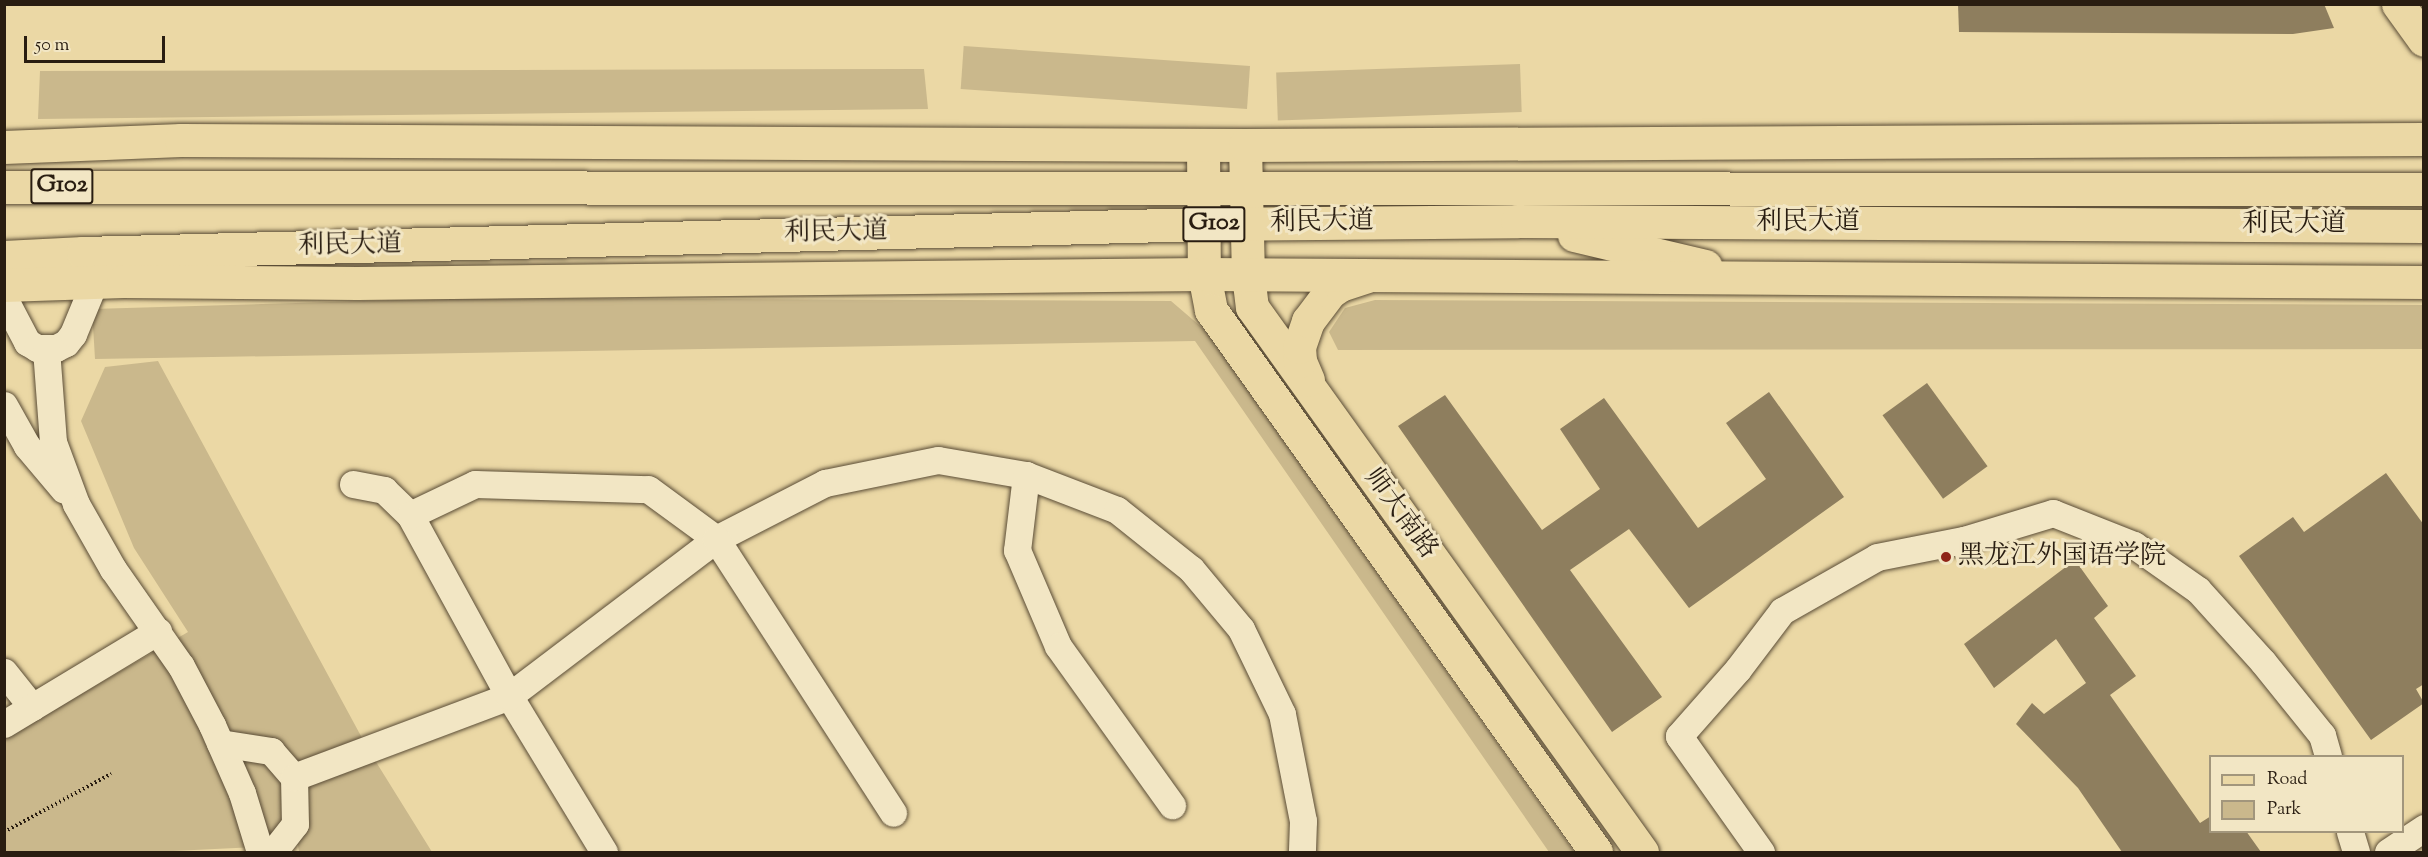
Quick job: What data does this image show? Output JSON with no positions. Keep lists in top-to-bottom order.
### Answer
{
  "streets": {
    "main road": ["G102", "利民大道", "师大南路"]
  },
  "crossings": [
    ["利民大道", "师大南路"]
  ],
  "places": ["黑龙江外国语学院"],
  "legend": ["Road", "Park"],
  "scale_bar": "50 m"
}
